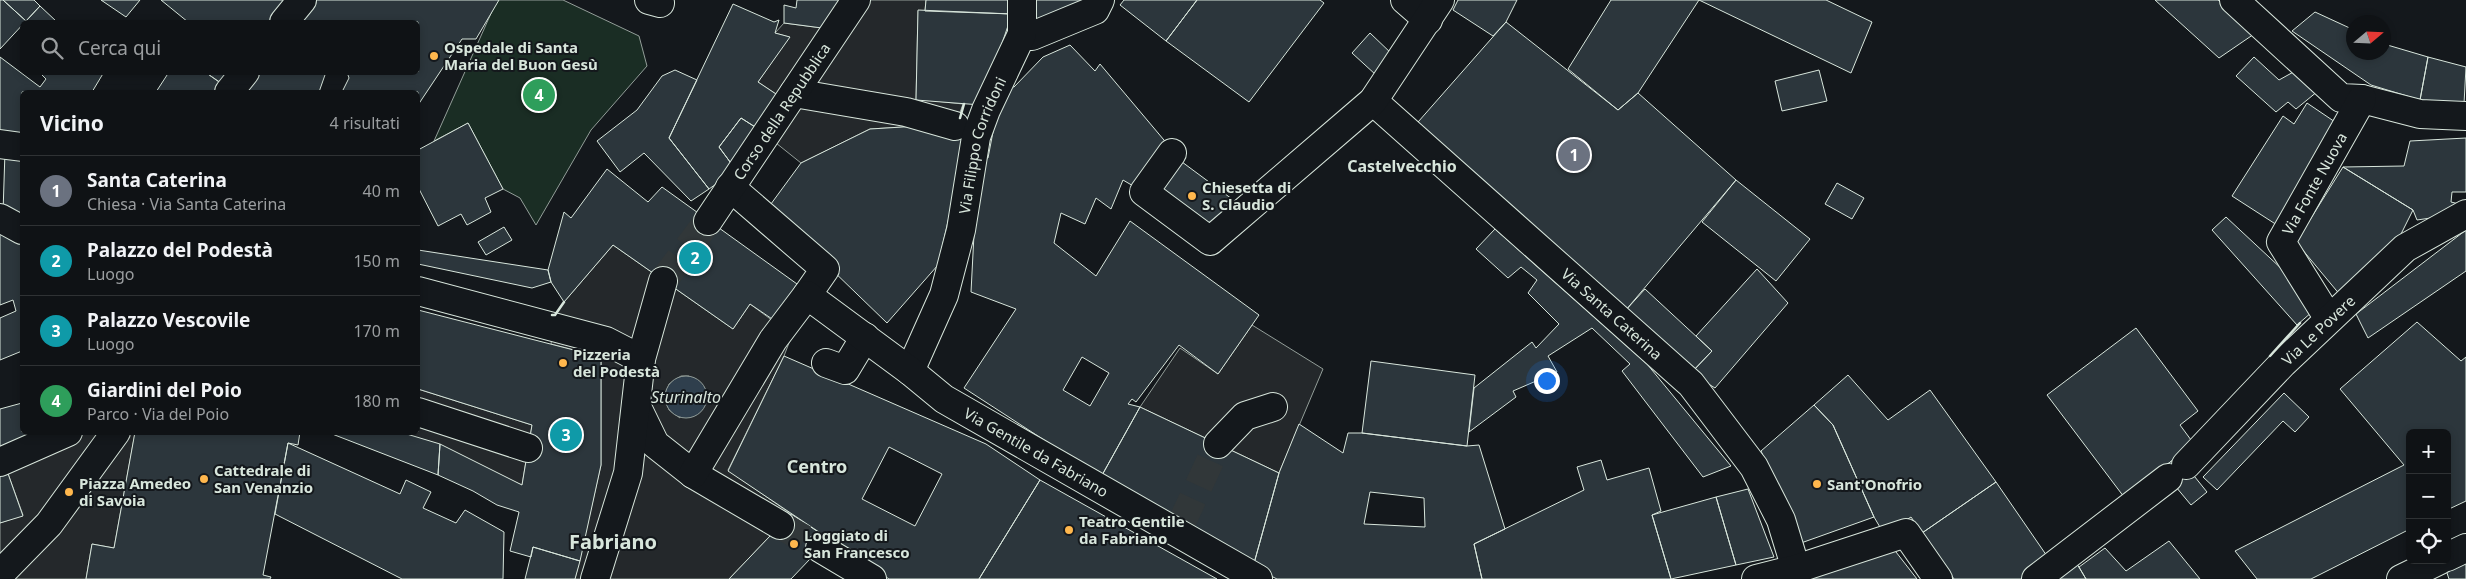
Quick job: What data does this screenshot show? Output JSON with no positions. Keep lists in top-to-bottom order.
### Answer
{
  "streets": {
    "street": [
      "Corso della Repubblica",
      "Via Filippo Corridoni",
      "Via Fonte Nuova",
      "Via Santa Caterina",
      "Via Le Povere",
      "Via Gentile da Fabriano"
    ]
  },
  "crossings": [
    ["Via Filippo Corridoni", "Via Gentile da Fabriano"],
    ["Via Fonte Nuova", "Via Le Povere"]
  ],
  "districts": ["Castelvecchio", "Centro", "Fabriano"],
  "water": ["Sturinalto"],
  "places": [
    "Ospedale di Santa Maria del Buon Gesù",
    "Chiesetta di S. Claudio",
    "Pizzeria del Podestà",
    "Cattedrale di San Venanzio",
    "Sant'Onofrio",
    "Piazza Amedeo di Savoia",
    "Teatro Gentile da Fabriano",
    "Loggiato di San Francesco"
  ],
  "north": "right",
  "page": {
    "search": "Cerca qui",
    "pins": [
      "4",
      "1",
      "2",
      "3"
    ],
    "heading": ["Vicino", "4 risultati"],
    "list": [
      {
        "mark": "1",
        "name": "Santa Caterina",
        "note": "Chiesa · Via Santa Caterina",
        "value": "40 m"
      },
      {
        "mark": "2",
        "name": "Palazzo del Podestà",
        "note": "Luogo",
        "value": "150 m"
      },
      {
        "mark": "3",
        "name": "Palazzo Vescovile",
        "note": "Luogo",
        "value": "170 m"
      },
      {
        "mark": "4",
        "name": "Giardini del Poio",
        "note": "Parco · Via del Poio",
        "value": "180 m"
      }
    ],
    "map_buttons": ["+", "−"]
  }
}
